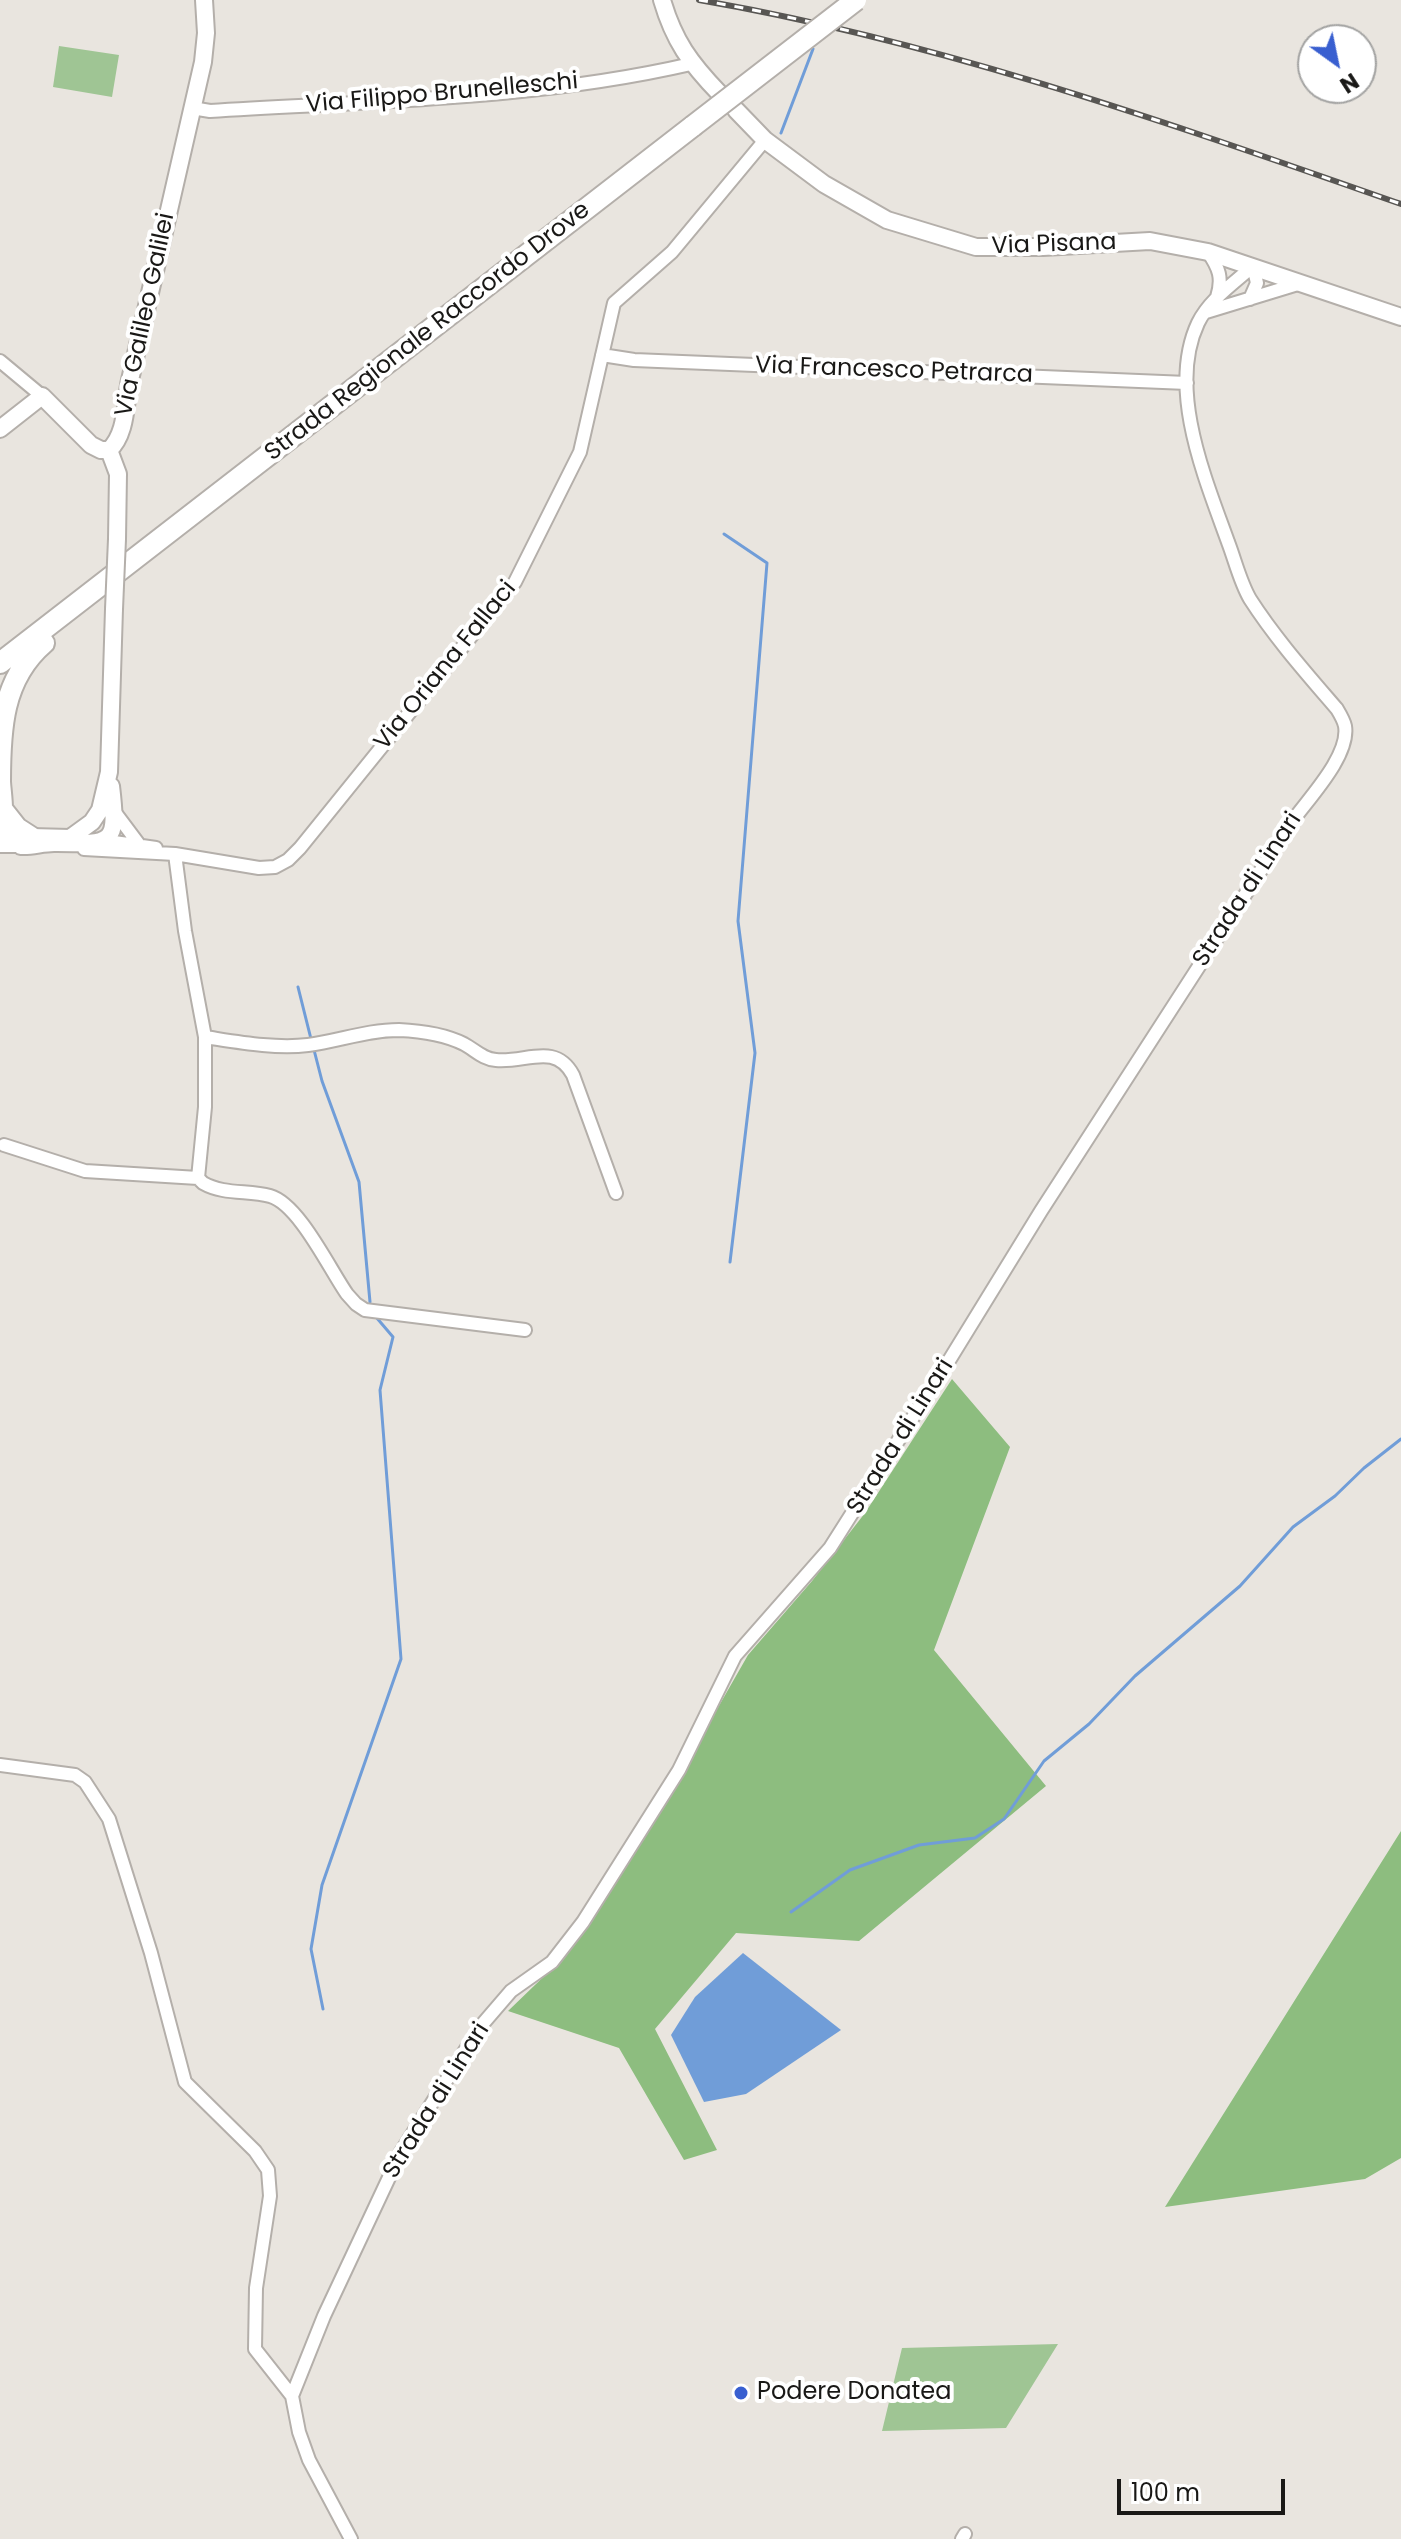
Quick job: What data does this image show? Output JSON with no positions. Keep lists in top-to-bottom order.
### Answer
{
  "streets": {
    "main road": ["Strada Regionale Raccordo Drove"],
    "street": [
      "Via Filippo Brunelleschi",
      "Via Pisana",
      "Via Galileo Galilei",
      "Via Francesco Petrarca",
      "Via Oriana Fallaci",
      "Strada di Linari"
    ]
  },
  "crossings": [
    ["Via Filippo Brunelleschi", "Via Galileo Galilei"],
    ["Via Pisana", "Via Oriana Fallaci"],
    ["Via Pisana", "Strada di Linari"],
    ["Via Francesco Petrarca", "Via Oriana Fallaci"],
    ["Via Francesco Petrarca", "Strada di Linari"]
  ],
  "places": ["Podere Donatea"],
  "scale_bar": "100 m",
  "north": "bottom right"
}
